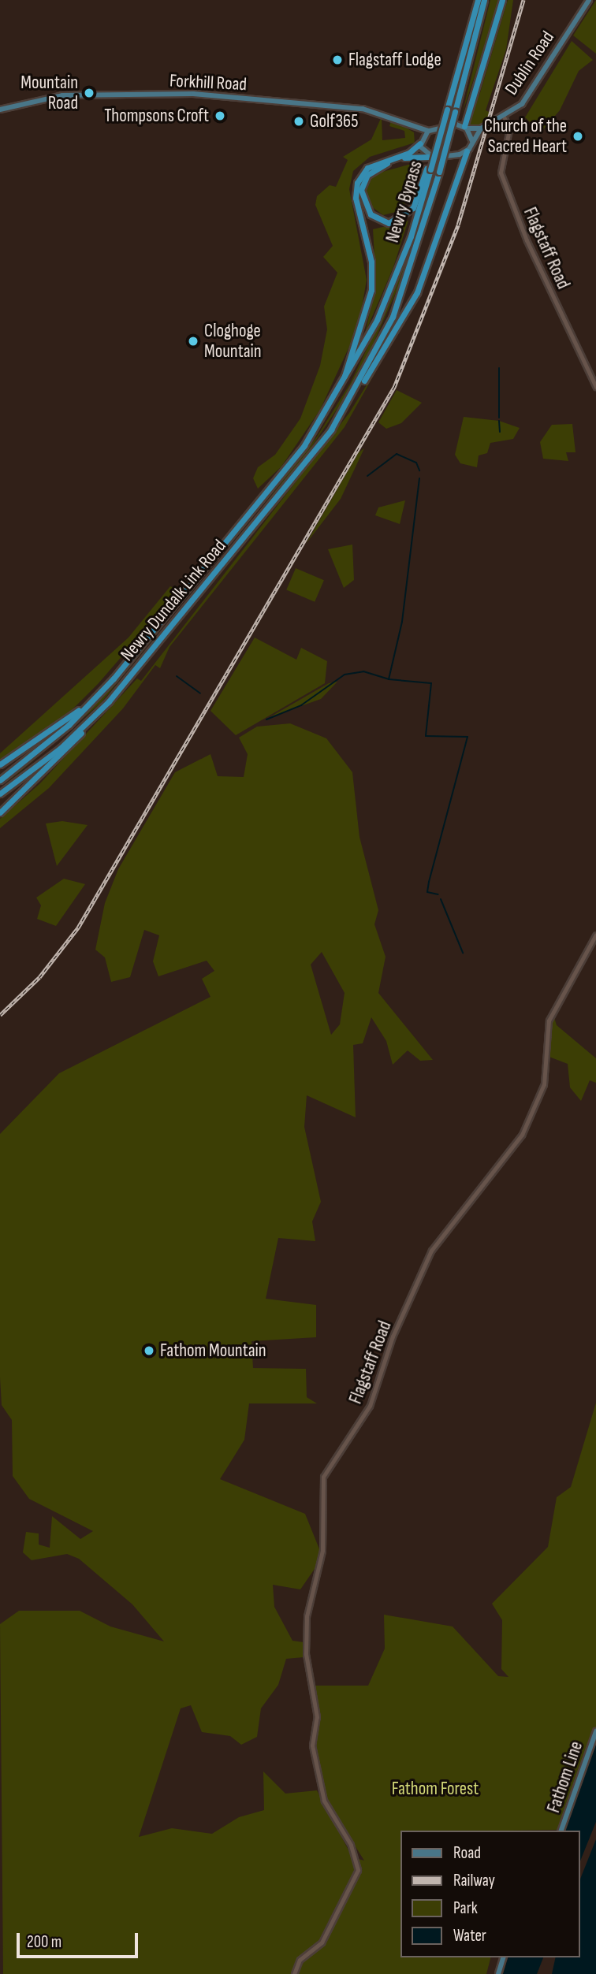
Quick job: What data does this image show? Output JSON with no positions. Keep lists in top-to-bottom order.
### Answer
{
  "streets": {
    "highway": ["Newry Bypass", "Newry Dundalk Link Road"],
    "main road": ["Dublin Road", "Forkhill Road", "Fathom Line"],
    "street": ["Flagstaff Road"]
  },
  "crossings": [
    ["Dublin Road", "Flagstaff Road"],
    ["Newry Bypass", "Newry Dundalk Link Road"]
  ],
  "parks": ["Fathom Forest"],
  "places": [
    "Flagstaff Lodge",
    "Mountain Road",
    "Thompsons Croft",
    "Golf365",
    "Church of the Sacred Heart",
    "Cloghoge Mountain",
    "Fathom Mountain"
  ],
  "legend": [
    "Road",
    "Railway",
    "Park",
    "Water"
  ],
  "scale_bar": "200 m"
}
